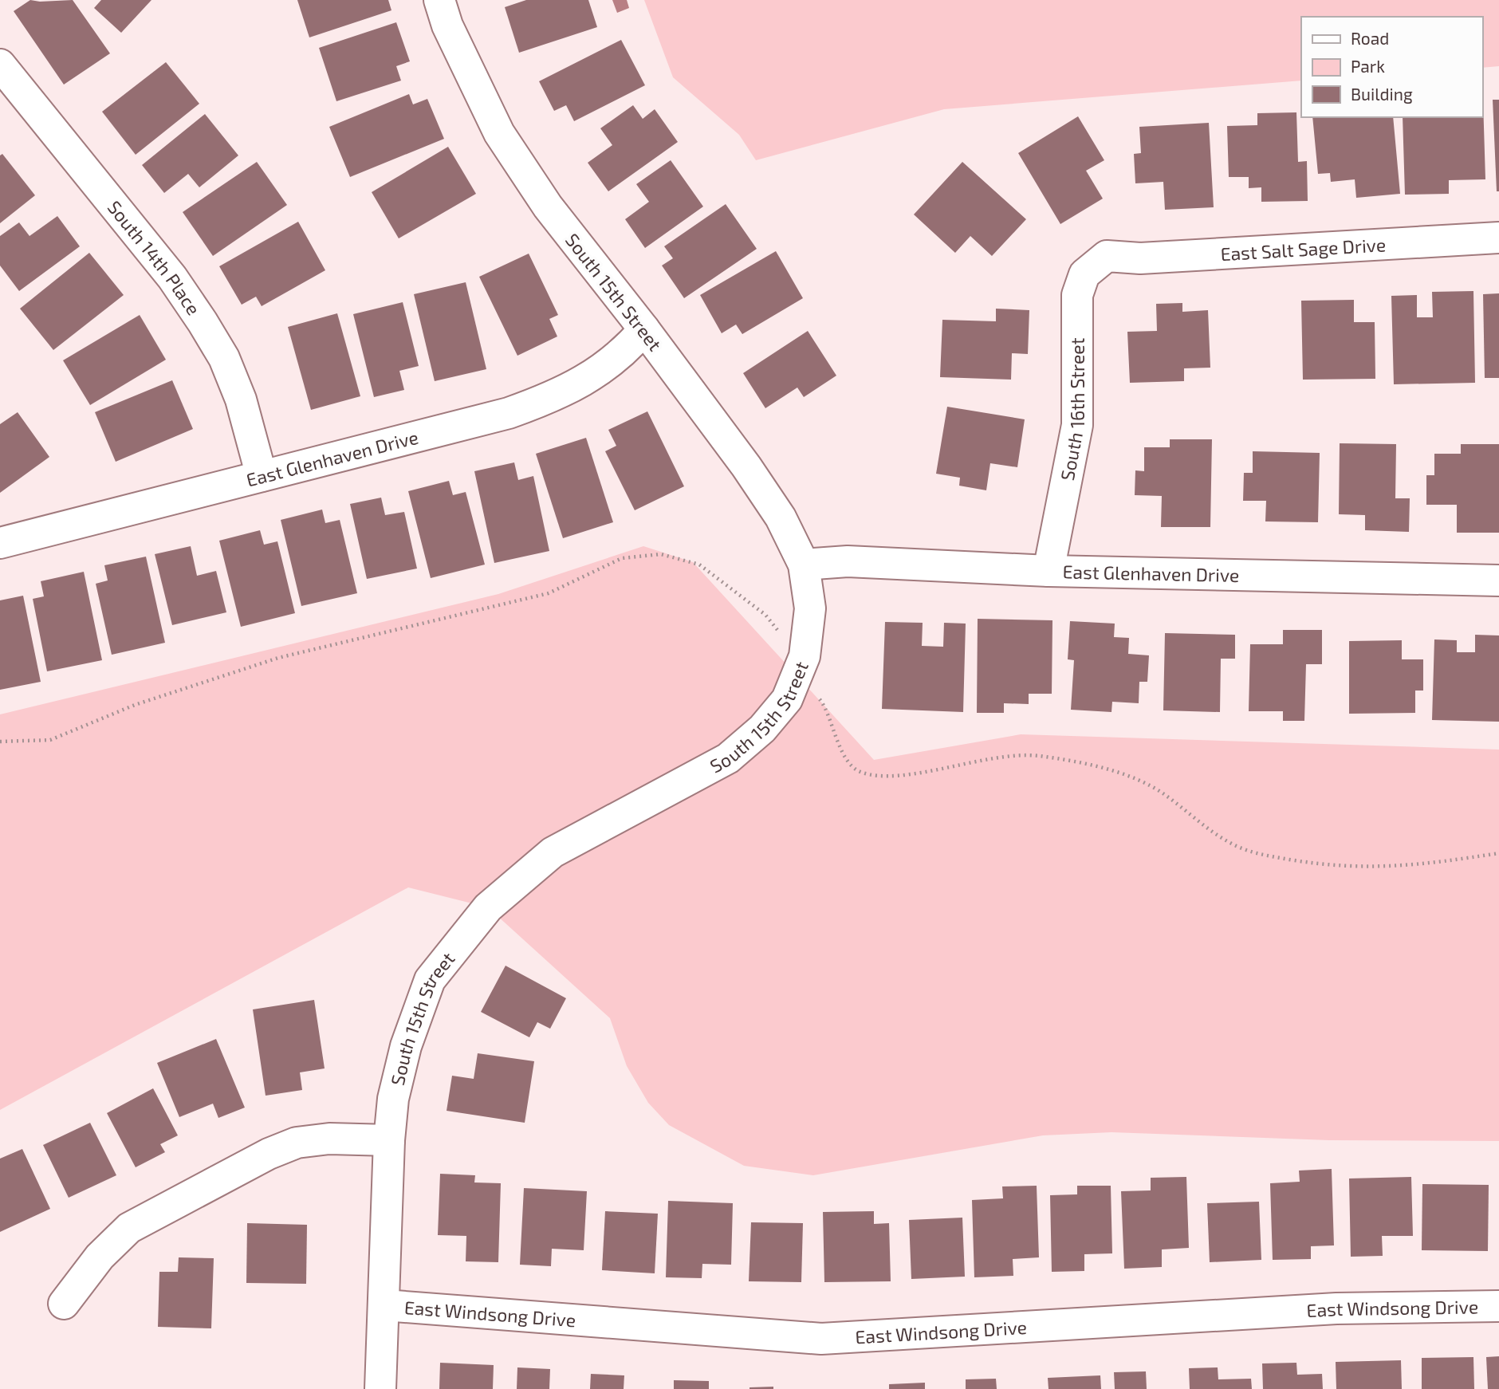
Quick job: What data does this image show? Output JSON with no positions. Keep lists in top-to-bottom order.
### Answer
{
  "streets": {
    "street": [
      "East Salt Sage Drive",
      "South 14th Place",
      "South 15th Street",
      "South 16th Street",
      "East Glenhaven Drive",
      "East Windsong Drive"
    ]
  },
  "crossings": [
    ["East Salt Sage Drive", "South 16th Street"],
    ["South 14th Place", "East Glenhaven Drive"],
    ["South 15th Street", "East Glenhaven Drive"],
    ["South 15th Street", "East Windsong Drive"],
    ["South 16th Street", "East Glenhaven Drive"]
  ],
  "legend": ["Road", "Park", "Building"]
}
